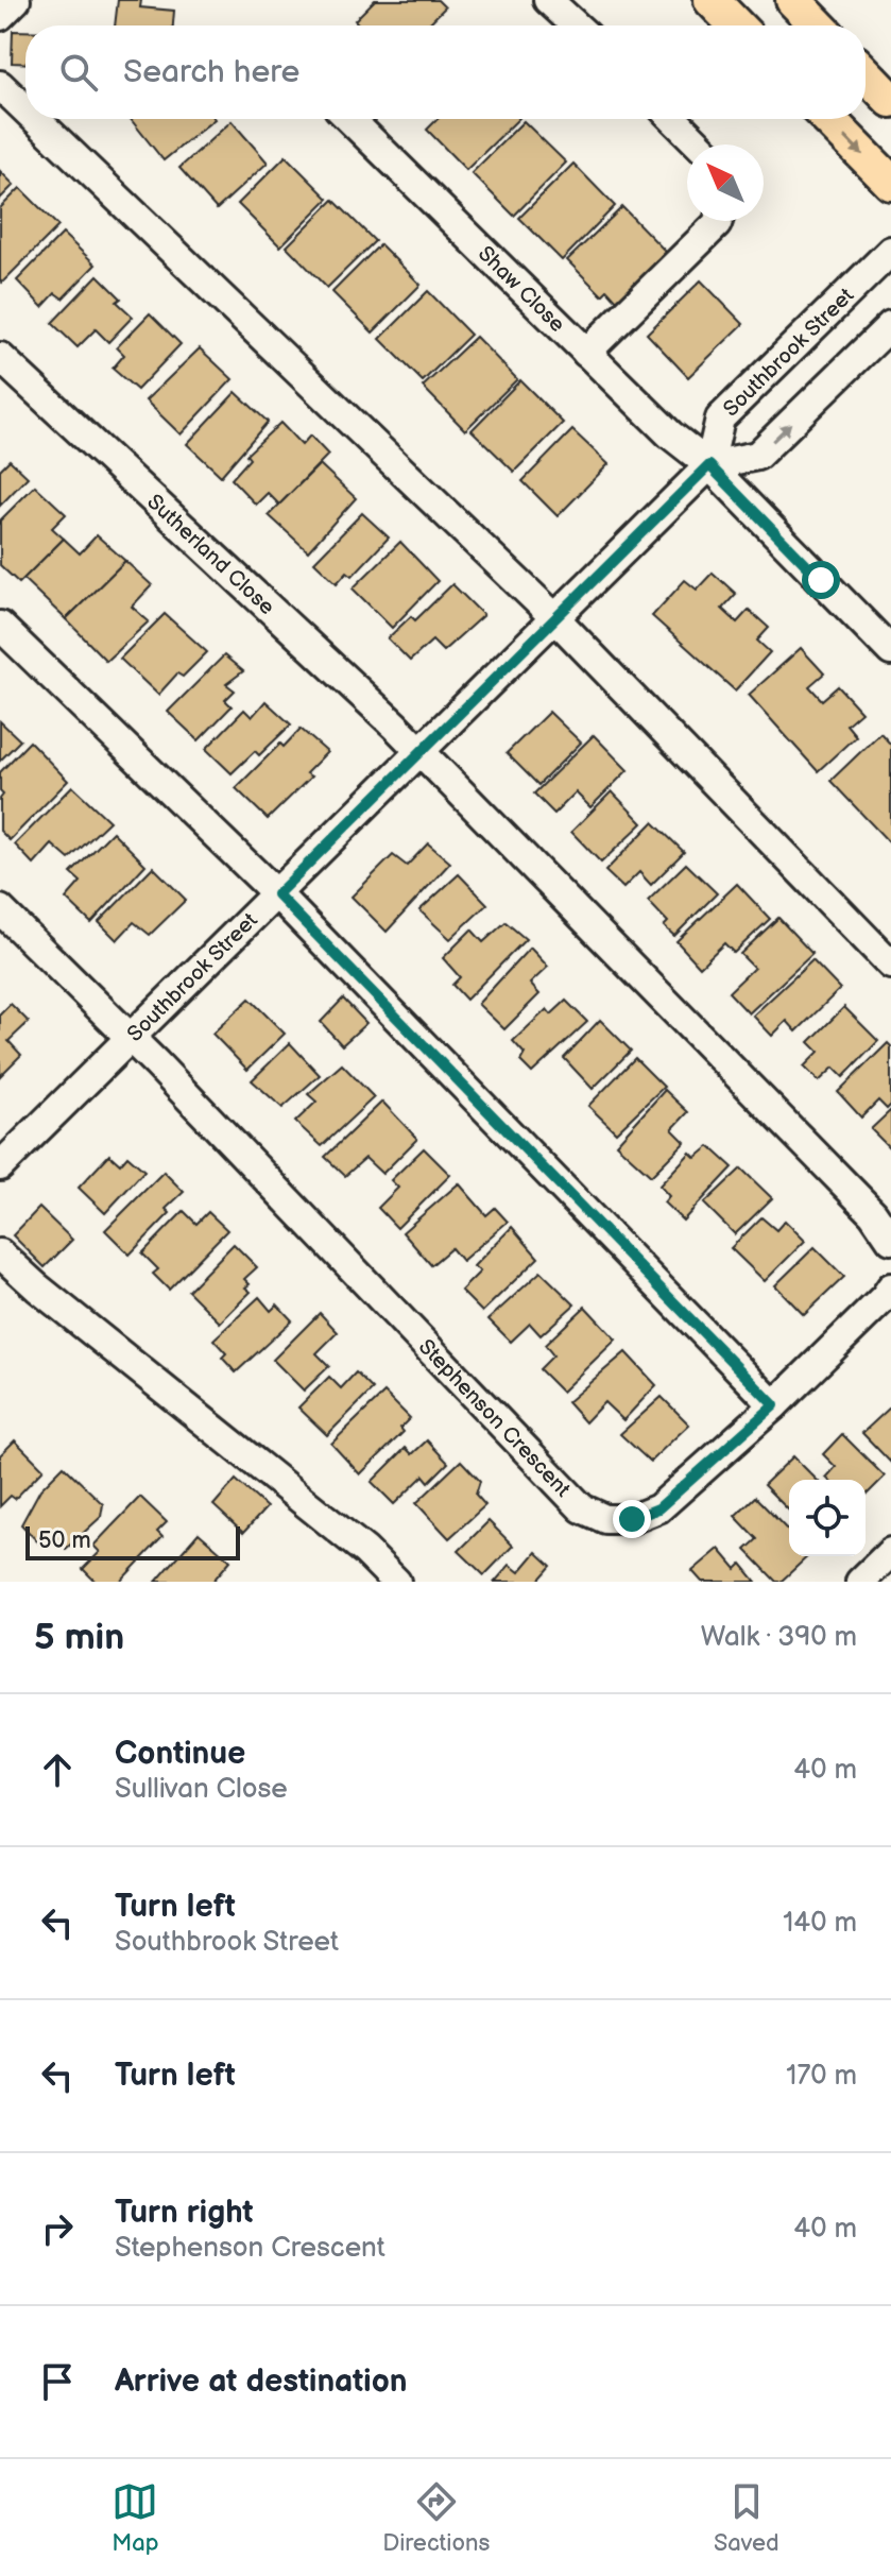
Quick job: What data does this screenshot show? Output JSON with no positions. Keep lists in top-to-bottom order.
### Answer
{
  "streets": {
    "street": [
      "Shaw Close",
      "Southbrook Street",
      "Sutherland Close",
      "Stephenson Crescent"
    ]
  },
  "crossings": [
    ["Shaw Close", "Southbrook Street"],
    ["Southbrook Street", "Sutherland Close"],
    ["Southbrook Street", "Stephenson Crescent"]
  ],
  "scale_bar": "50 m",
  "north": "top left",
  "page": {
    "search": "Search here",
    "scale": "50 m",
    "heading": ["5 min", "Walk · 390 m"],
    "list": [
      ["Continue", "Sullivan Close", "40 m"],
      ["Turn left", "Southbrook Street", "140 m"],
      ["Turn left", "170 m"],
      ["Turn right", "Stephenson Crescent", "40 m"],
      "Arrive at destination"
    ],
    "nav": ["Map", "Directions", "Saved"]
  }
}
